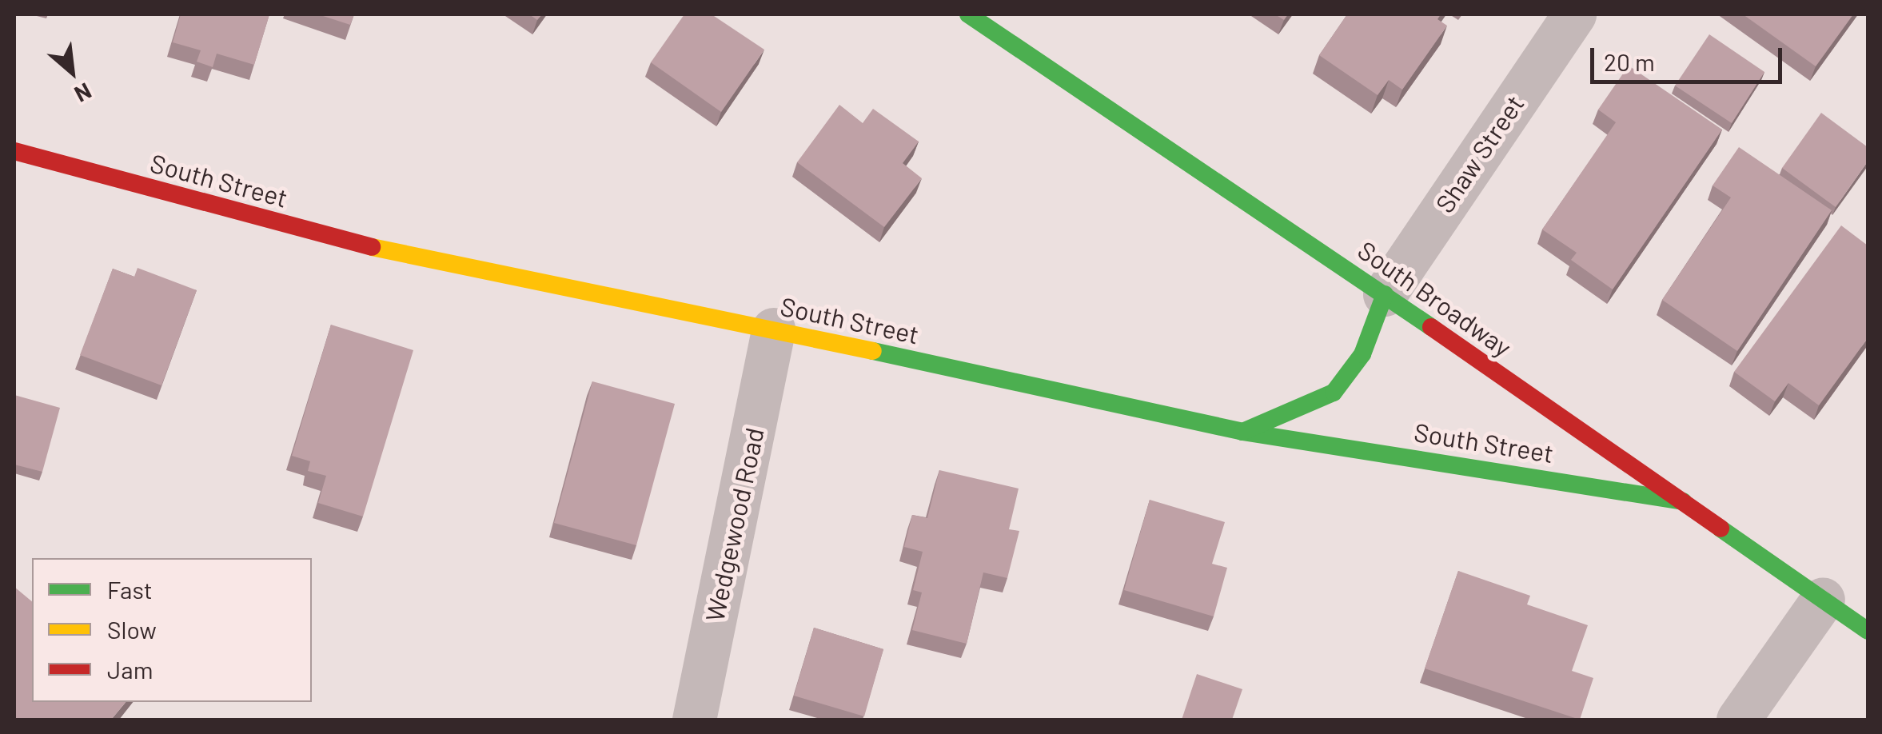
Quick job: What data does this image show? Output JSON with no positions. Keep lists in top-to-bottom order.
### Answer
{
  "streets": {
    "main road": ["South Street", "South Broadway"],
    "street": ["Shaw Street", "Wedgewood Road"]
  },
  "crossings": [
    ["Shaw Street", "South Broadway"],
    ["South Street", "South Broadway"],
    ["South Street", "Wedgewood Road"]
  ],
  "legend": ["Fast", "Slow", "Jam"],
  "scale_bar": "20 m",
  "north": "bottom right"
}
